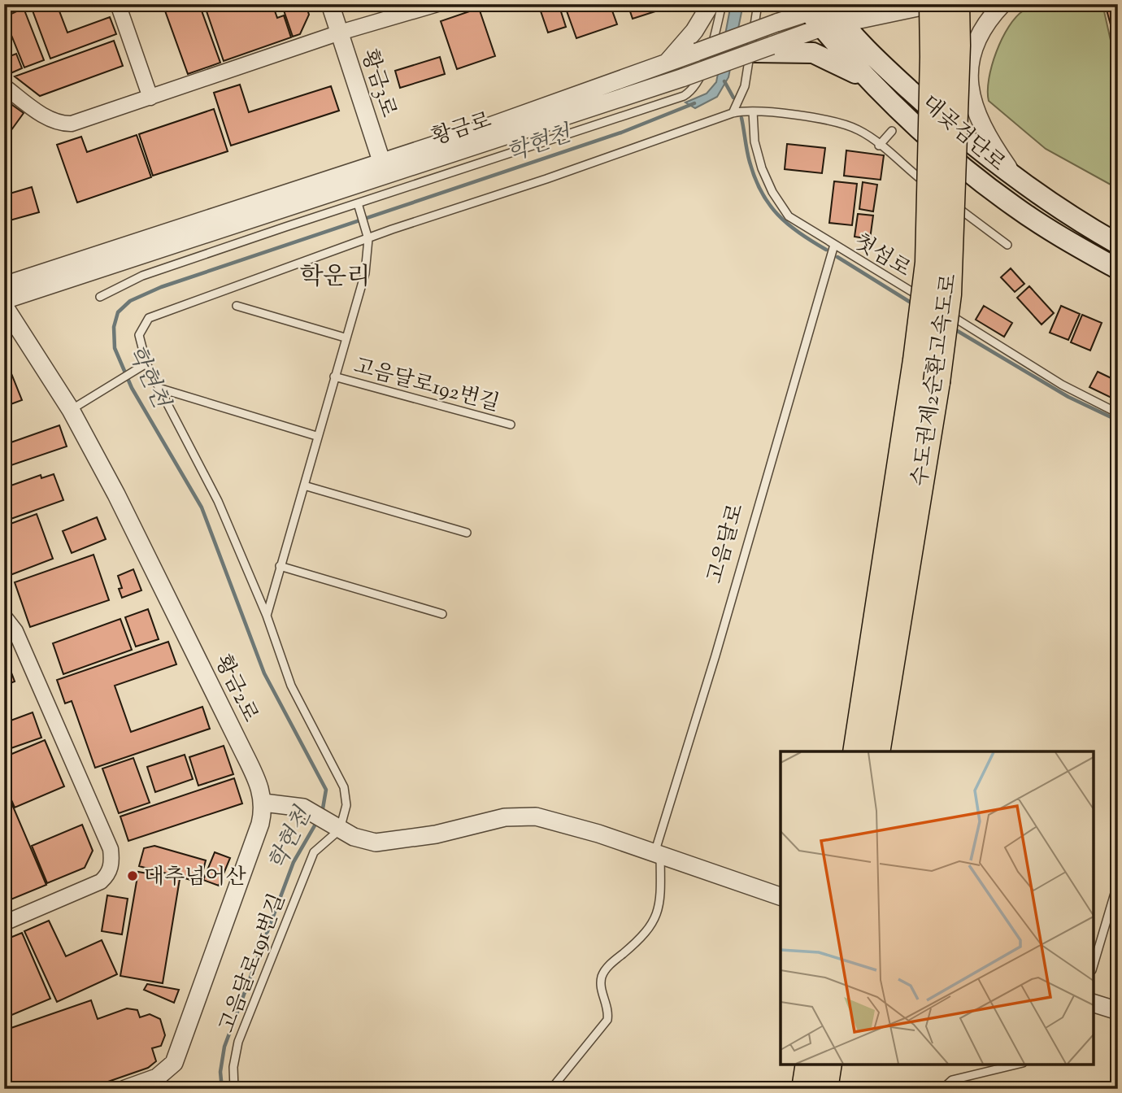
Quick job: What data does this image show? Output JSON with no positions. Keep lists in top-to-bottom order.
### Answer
{
  "streets": {
    "highway": ["수도권제2순환고속도로"],
    "main road": ["대곶검단로"],
    "street": ["황금3로", "황금로", "황금2로"],
    "lane": [
      "첫섬로",
      "고음달로192번길",
      "고음달로",
      "고음달로191번길"
    ]
  },
  "crossings": [
    ["황금3로", "황금로"],
    ["황금로", "대곶검단로"],
    ["황금로", "수도권제2순환고속도로"],
    ["첫섬로", "고음달로"]
  ],
  "districts": ["학운리"],
  "water": ["학현천"],
  "places": ["대추넘어산"]
}
